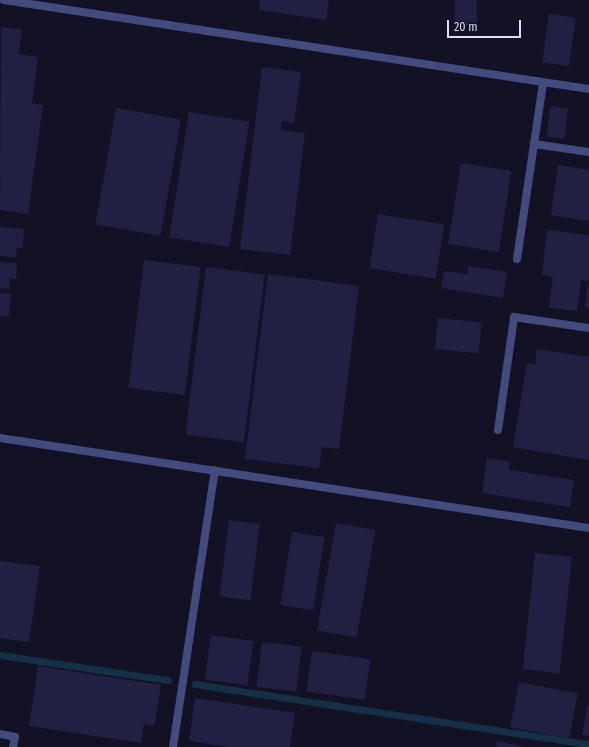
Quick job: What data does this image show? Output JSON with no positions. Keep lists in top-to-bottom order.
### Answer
{
  "scale_bar": "20 m"
}
